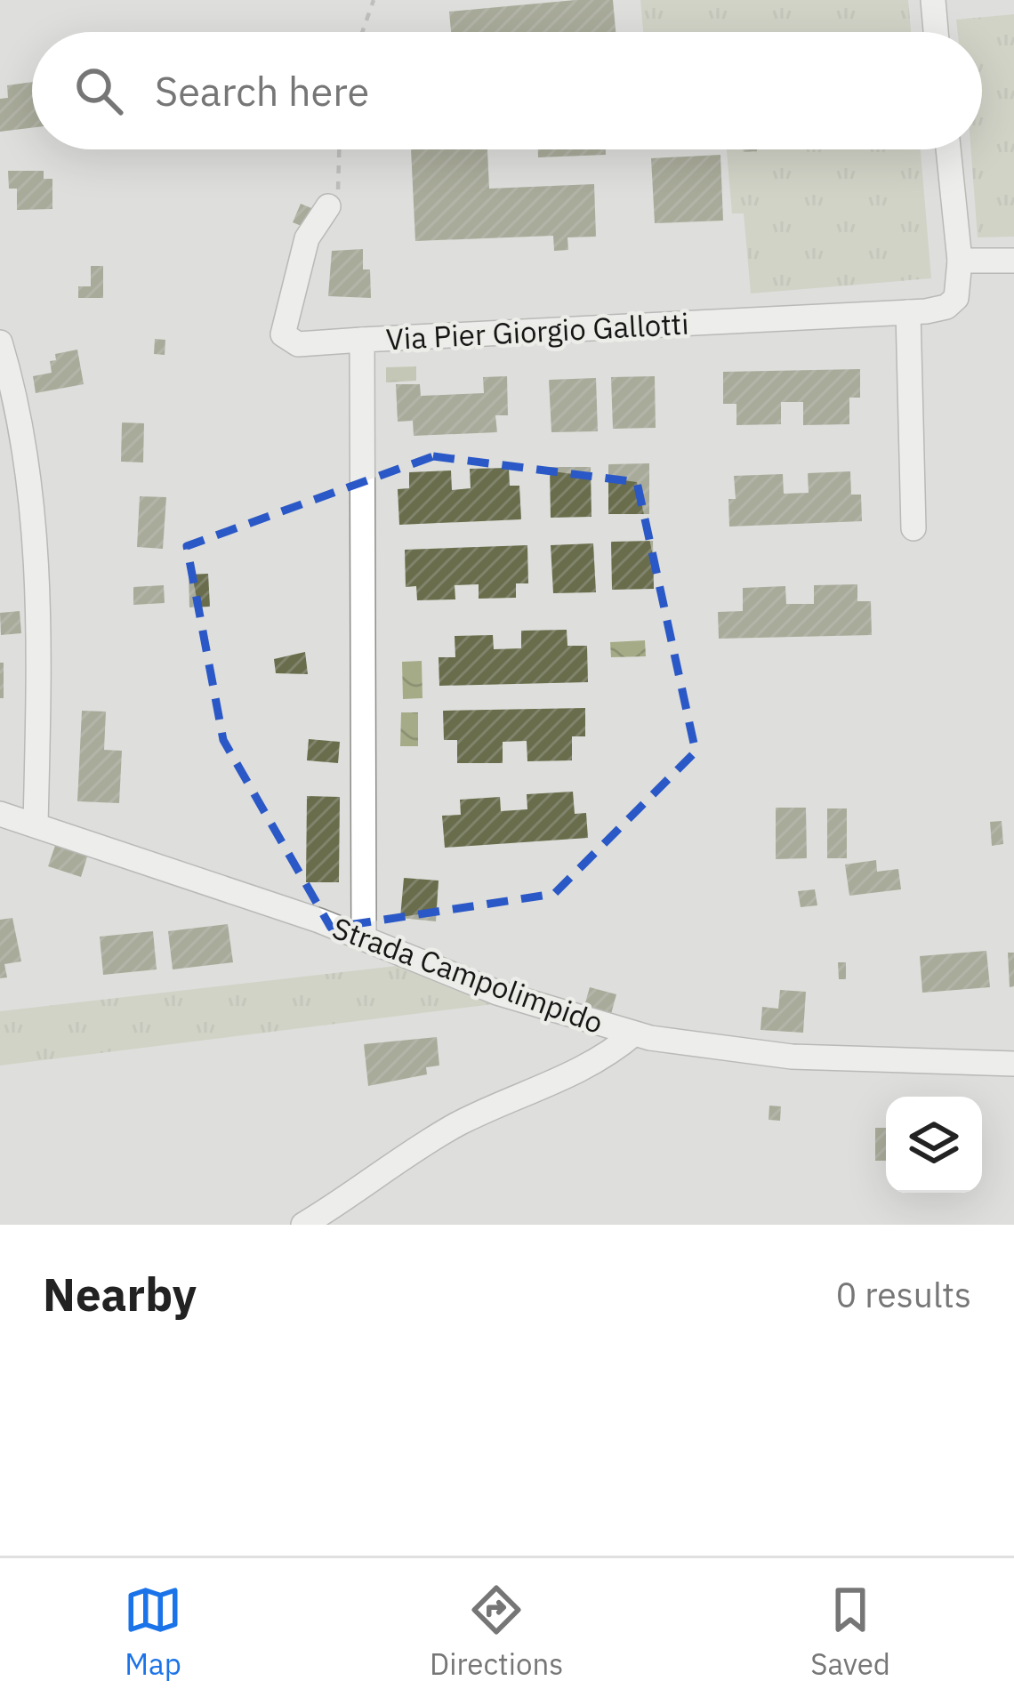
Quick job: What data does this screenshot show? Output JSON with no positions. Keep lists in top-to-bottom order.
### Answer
{
  "streets": {
    "street": ["Via Pier Giorgio Gallotti", "Strada Campolimpido"]
  },
  "crossings": [
    ["Via Pier Giorgio Gallotti", "Strada Campolimpido"]
  ],
  "page": {
    "search": "Search here",
    "heading": ["Nearby", "0 results"],
    "nav": ["Map", "Directions", "Saved"]
  }
}
